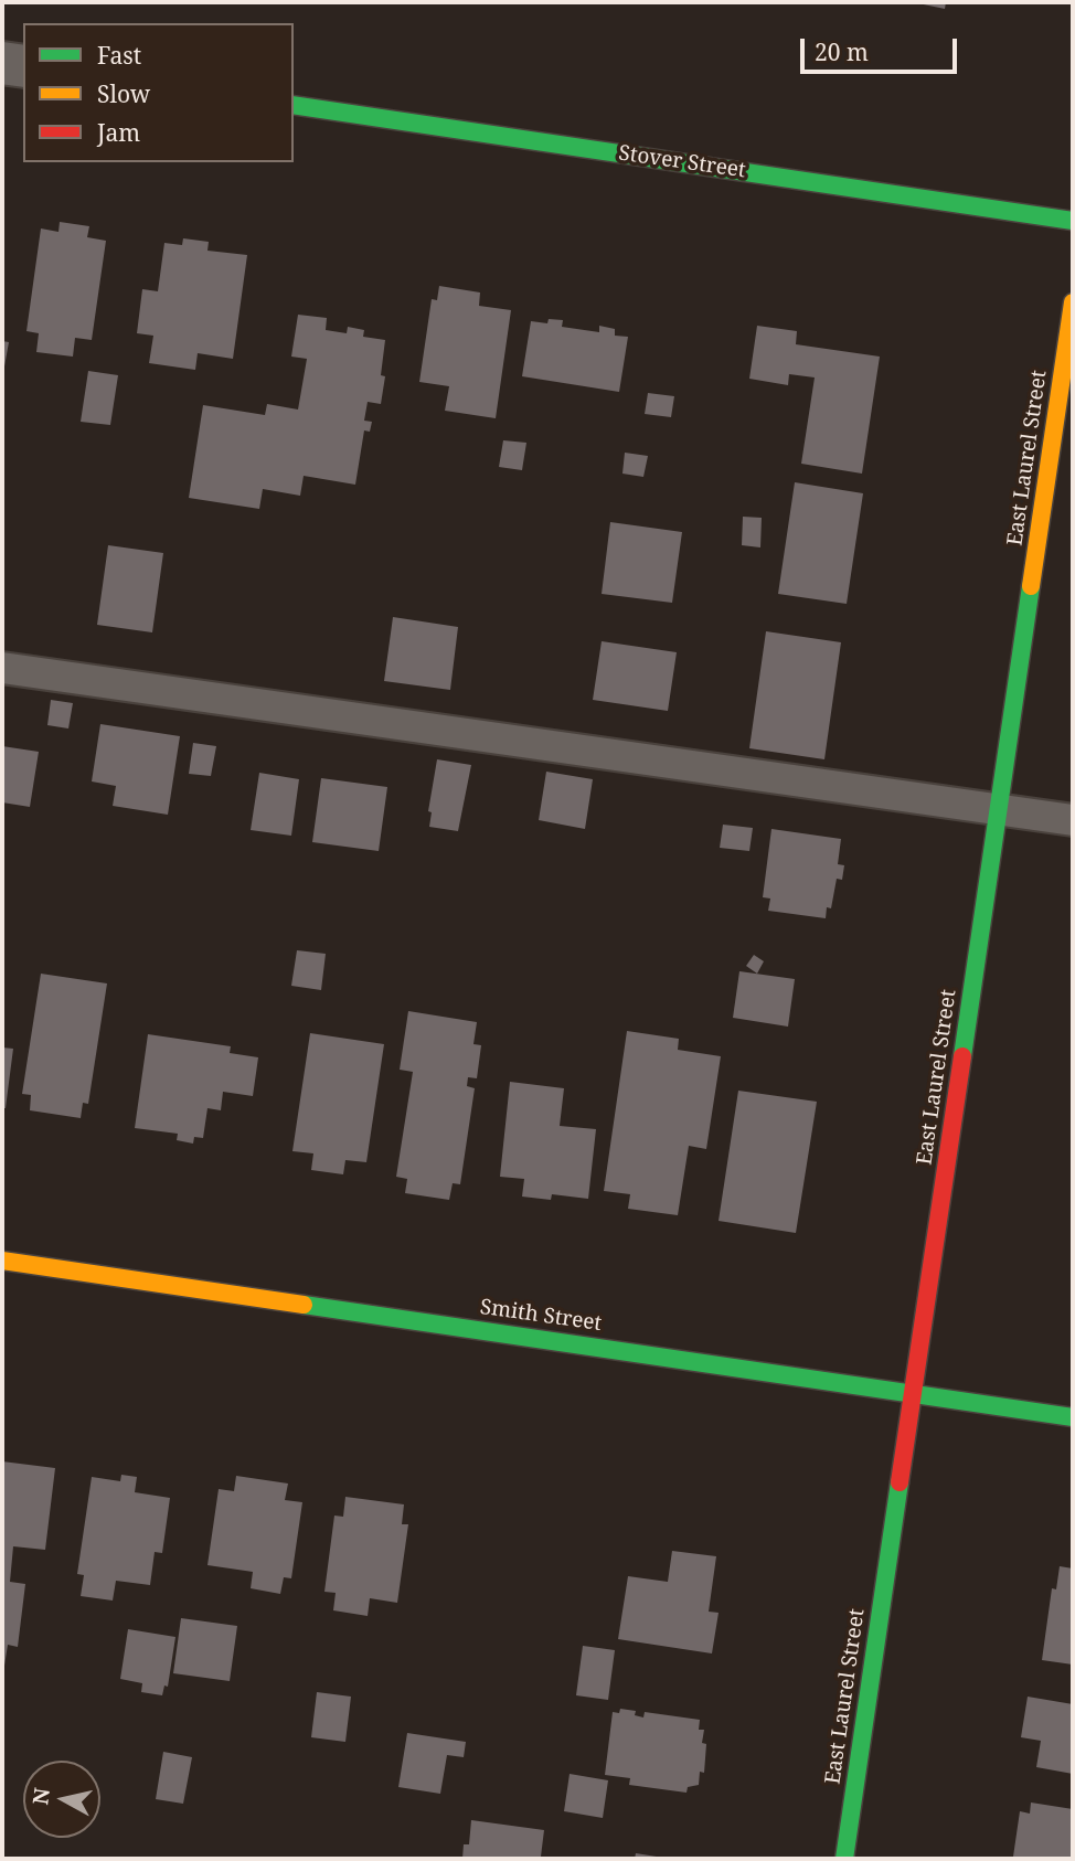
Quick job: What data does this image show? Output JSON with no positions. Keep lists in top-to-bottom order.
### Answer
{
  "streets": {
    "street": ["Stover Street", "East Laurel Street", "Smith Street"]
  },
  "crossings": [
    ["East Laurel Street", "Smith Street"]
  ],
  "legend": ["Fast", "Slow", "Jam"],
  "scale_bar": "20 m",
  "north": "left"
}
